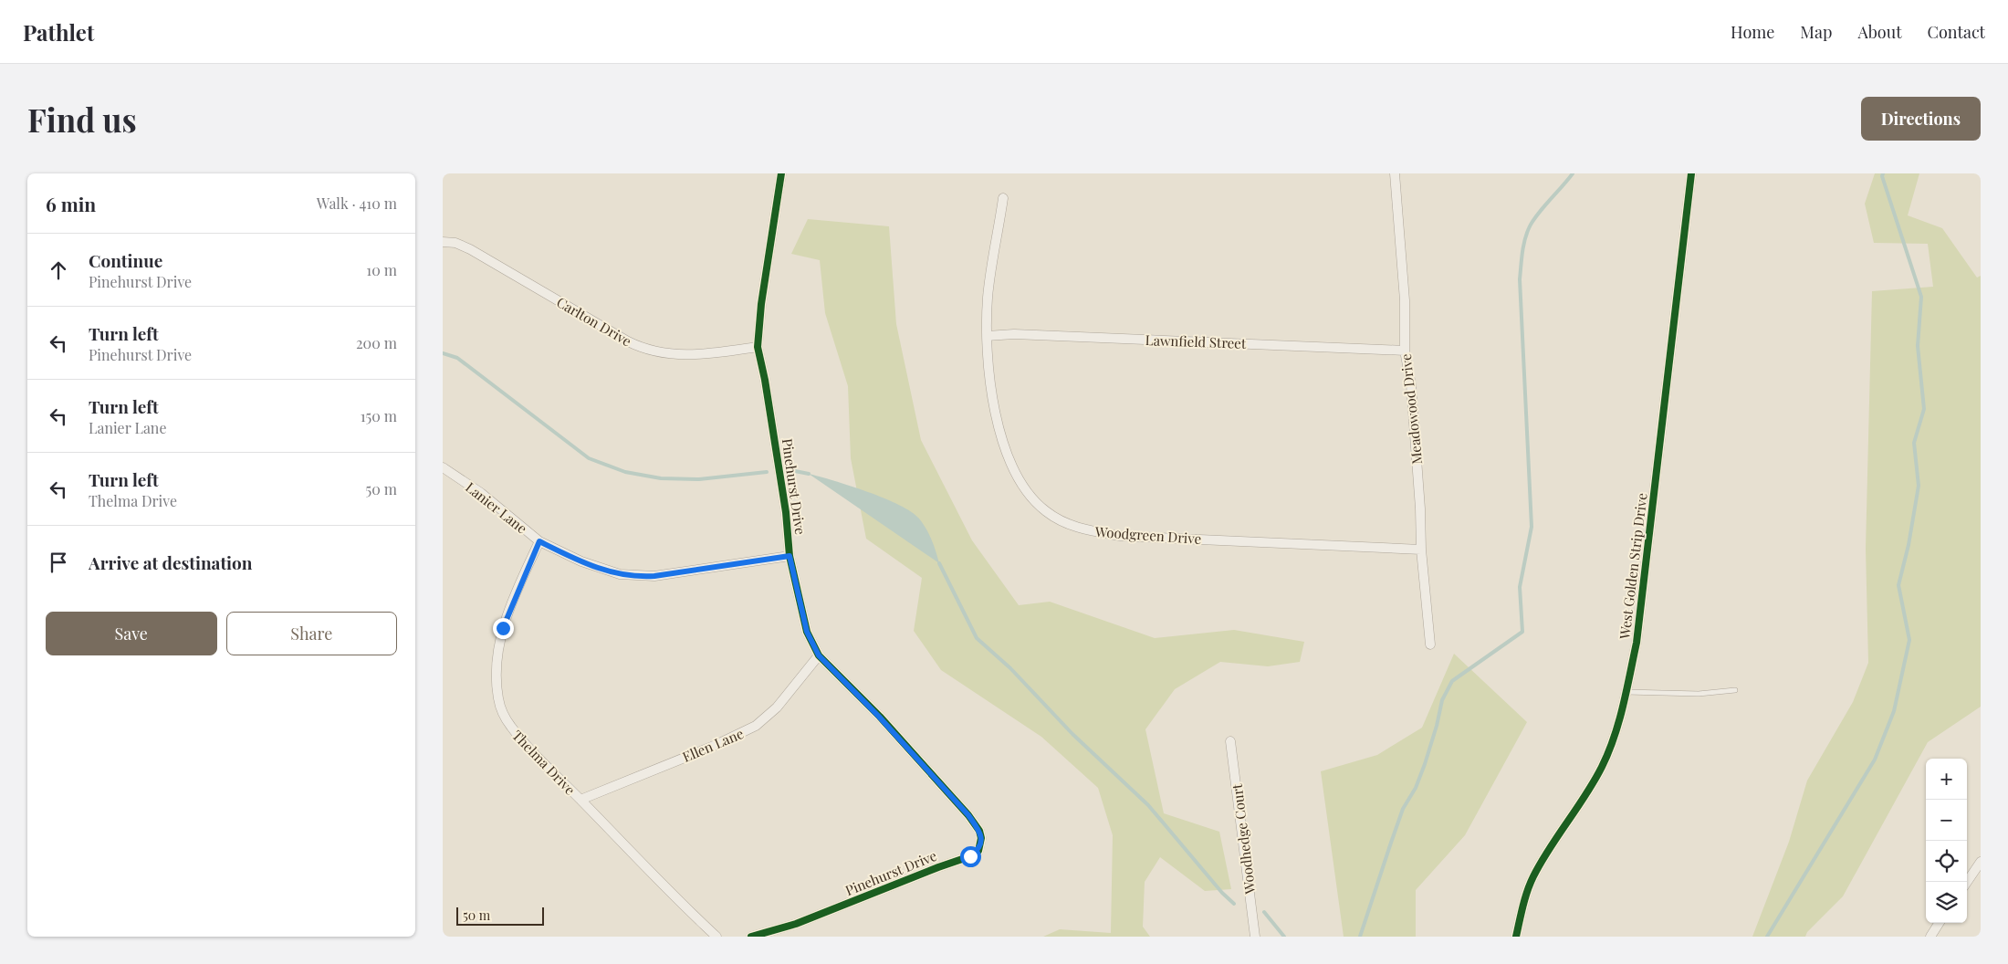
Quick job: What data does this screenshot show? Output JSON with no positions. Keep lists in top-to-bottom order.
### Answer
{
  "streets": {
    "street": [
      "Carlton Drive",
      "Lawnfield Street",
      "Meadowood Drive",
      "Pinehurst Drive",
      "Lanier Lane",
      "Woodgreen Drive",
      "West Golden Strip Drive",
      "Ellen Lane",
      "Thelma Drive",
      "Woodhedge Court"
    ]
  },
  "crossings": [
    ["Carlton Drive", "Pinehurst Drive"],
    ["Lawnfield Street", "Meadowood Drive"],
    ["Lawnfield Street", "Woodgreen Drive"],
    ["Meadowood Drive", "Woodgreen Drive"],
    ["Pinehurst Drive", "Lanier Lane"],
    ["Pinehurst Drive", "Ellen Lane"],
    ["Lanier Lane", "Thelma Drive"],
    ["Ellen Lane", "Thelma Drive"]
  ],
  "scale_bar": "50 m",
  "page": {
    "header": "Pathlet",
    "nav": [
      "Home",
      "Map",
      "About",
      "Contact"
    ],
    "buttons": [
      "Directions",
      ["Save", "Share"]
    ],
    "title": "Find us",
    "heading": ["6 min", "Walk · 410 m"],
    "list": [
      ["Continue", "Pinehurst Drive", "10 m"],
      ["Turn left", "Pinehurst Drive", "200 m"],
      ["Turn left", "Lanier Lane", "150 m"],
      ["Turn left", "Thelma Drive", "50 m"],
      "Arrive at destination"
    ],
    "map_buttons": ["+", "−"],
    "scale": "50 m"
  }
}
